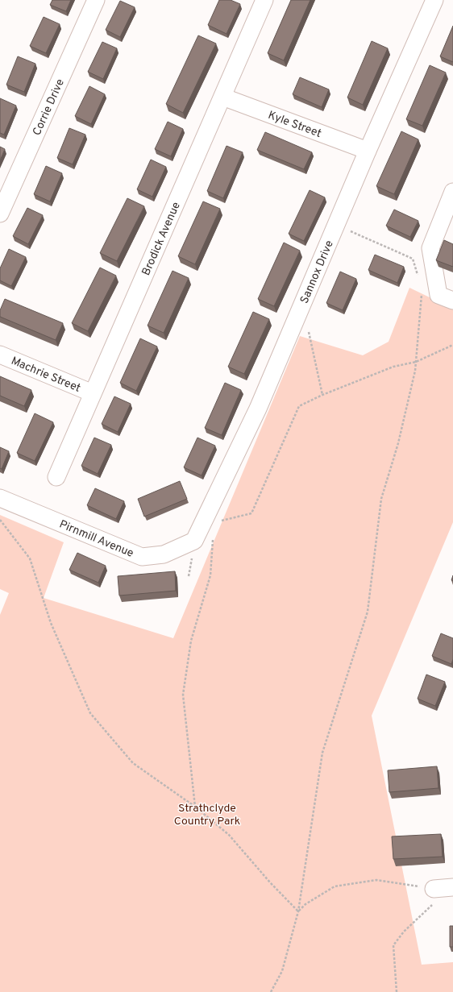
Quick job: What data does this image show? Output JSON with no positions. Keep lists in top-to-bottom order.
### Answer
{
  "streets": {
    "street": [
      "Corrie Drive",
      "Kyle Street",
      "Brodick Avenue",
      "Sannox Drive",
      "Machrie Street",
      "Pirnmill Avenue"
    ]
  },
  "crossings": [
    ["Kyle Street", "Brodick Avenue"],
    ["Kyle Street", "Sannox Drive"],
    ["Brodick Avenue", "Machrie Street"],
    ["Sannox Drive", "Pirnmill Avenue"]
  ],
  "parks": ["Strathclyde Country Park"]
}
